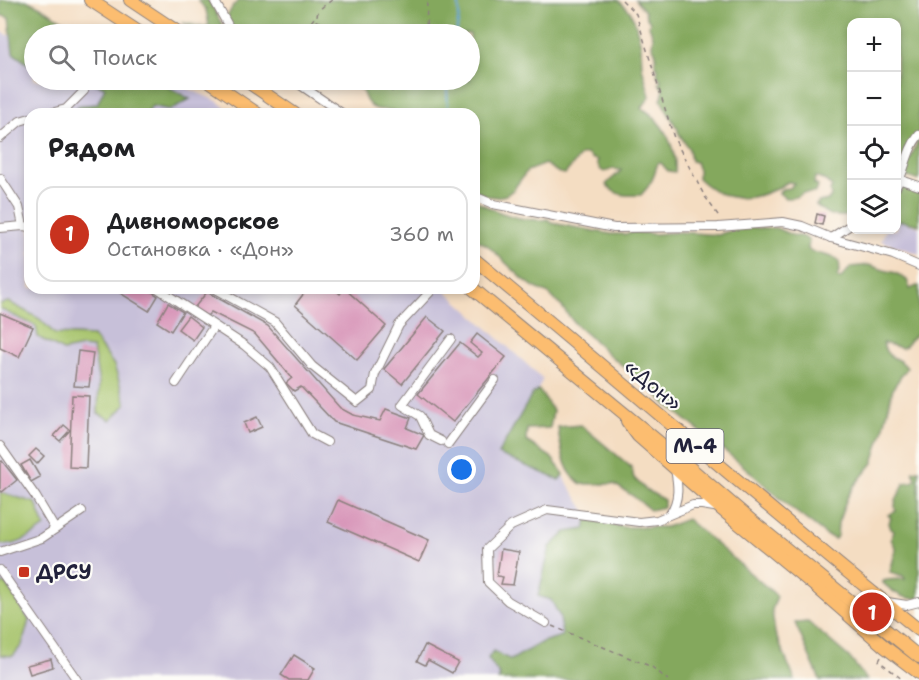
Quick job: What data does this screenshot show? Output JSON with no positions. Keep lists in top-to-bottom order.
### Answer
{
  "streets": {
    "highway": ["«Дон»", "М-4"]
  },
  "places": {
    "transit": ["ДРСУ"]
  },
  "page": {
    "map_buttons": ["+", "−"],
    "search": "Поиск",
    "heading": "Рядом",
    "list": [
      {
        "mark": "1",
        "name": "Дивноморское",
        "note": "Остановка · «Дон»",
        "value": "360 m"
      }
    ],
    "pins": "1"
  }
}
